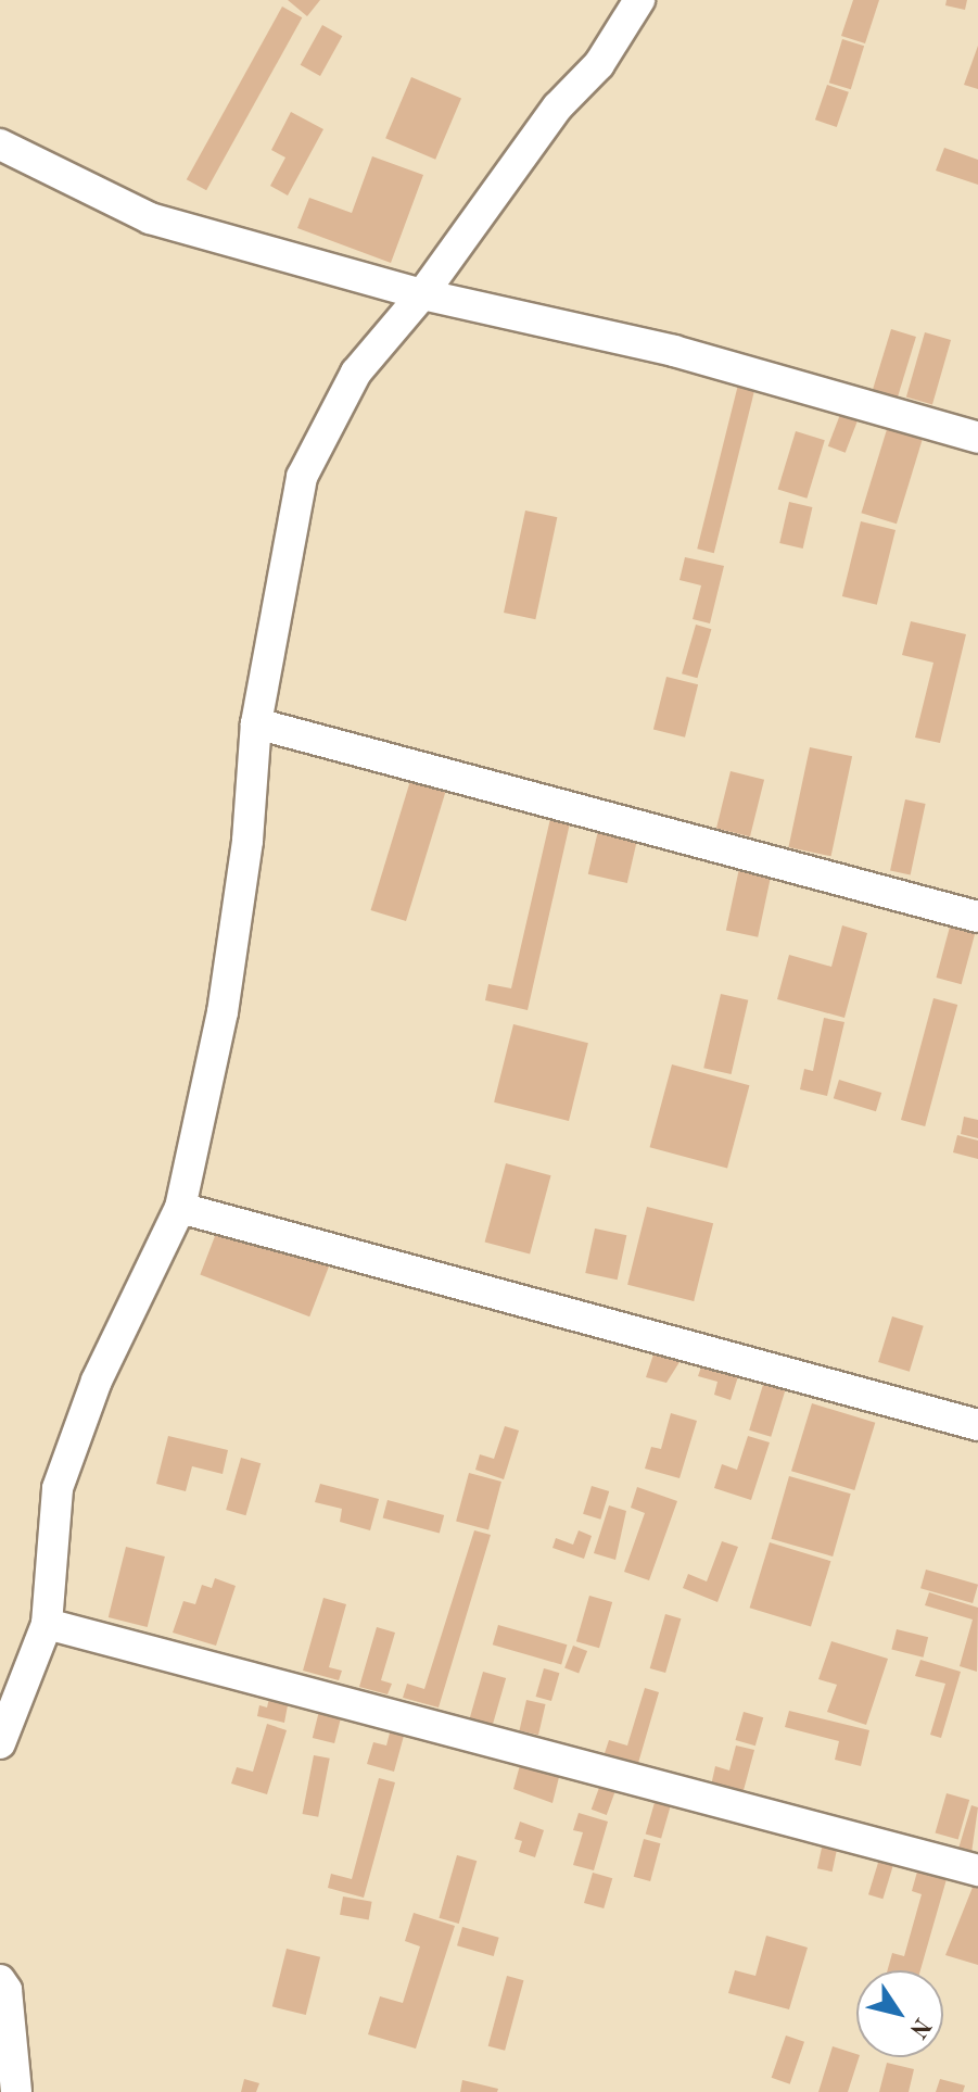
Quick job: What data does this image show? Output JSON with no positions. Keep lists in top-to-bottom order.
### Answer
{
  "north": "bottom right"
}
